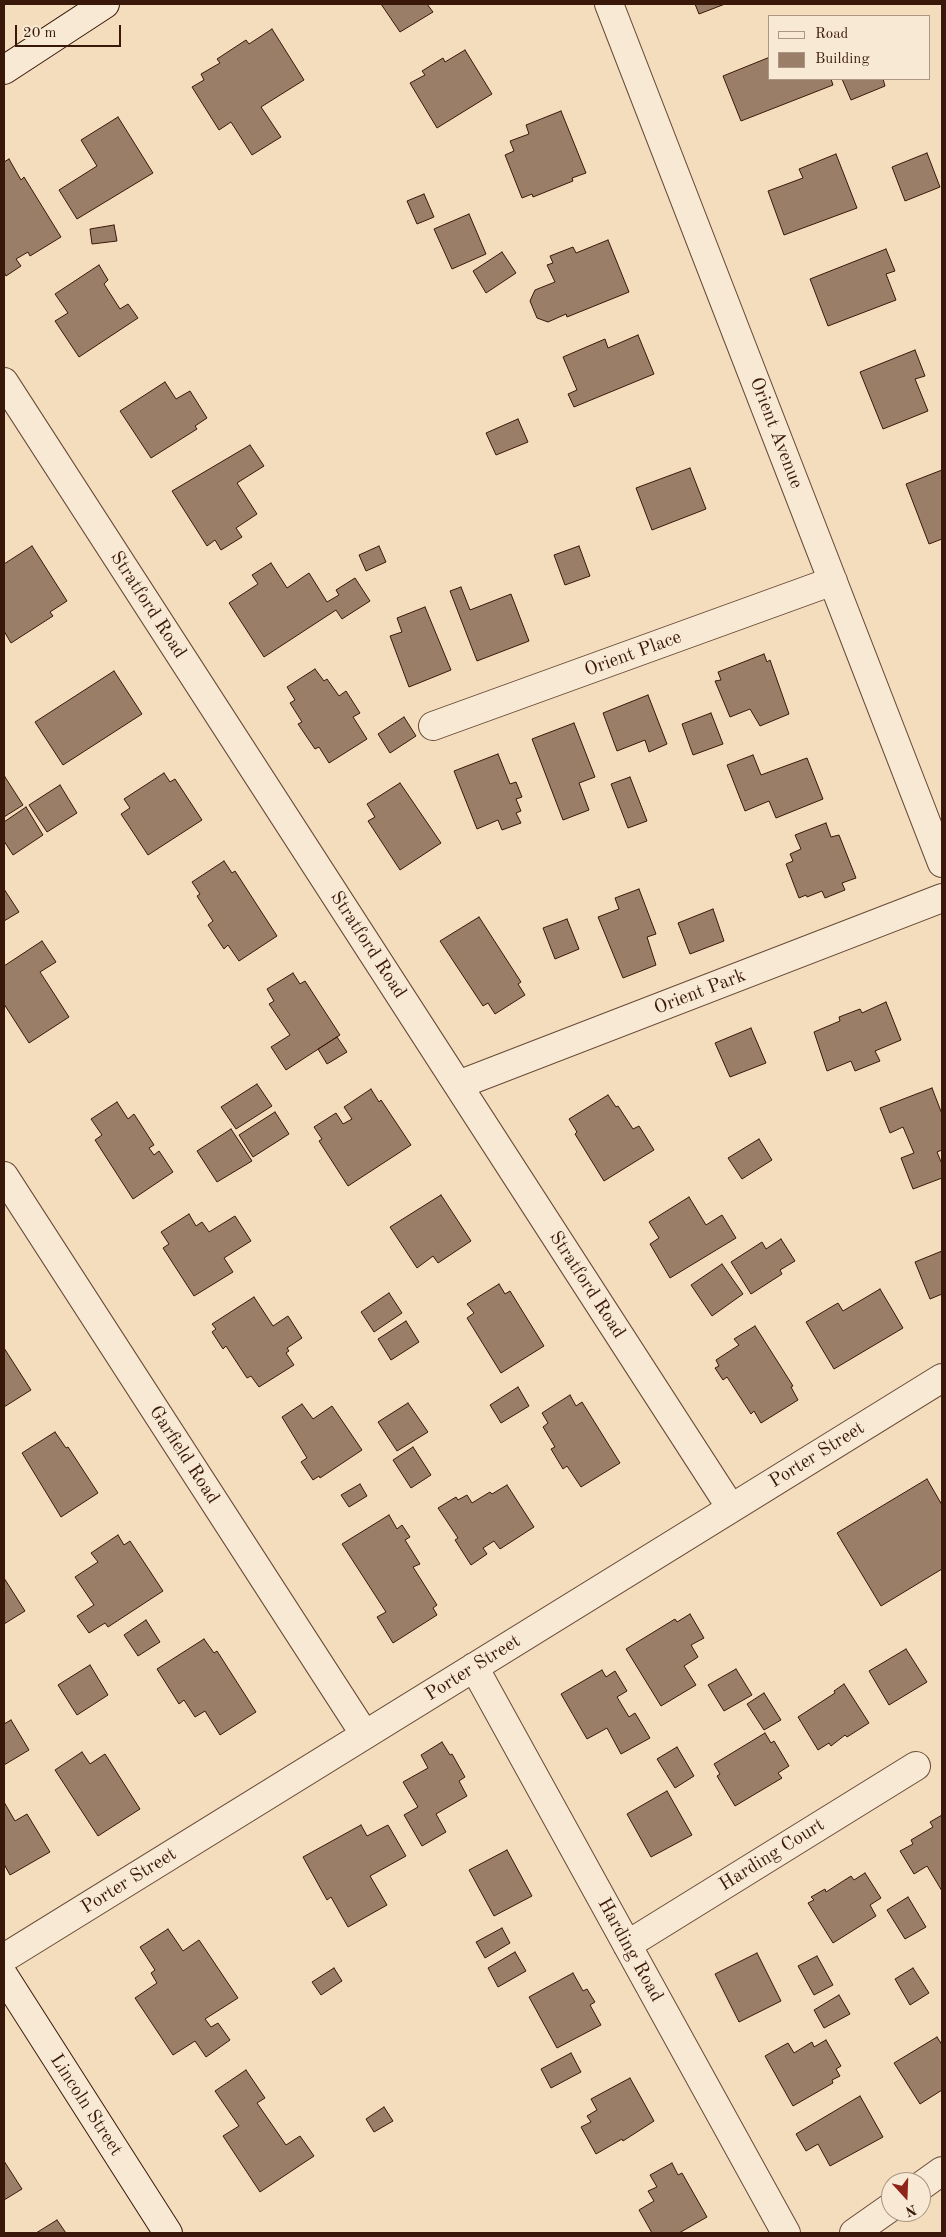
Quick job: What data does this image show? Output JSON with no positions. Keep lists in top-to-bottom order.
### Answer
{
  "streets": {
    "street": [
      "Orient Avenue",
      "Stratford Road",
      "Orient Place",
      "Orient Park",
      "Garfield Road",
      "Porter Street",
      "Harding Court",
      "Harding Road",
      "Lincoln Street"
    ]
  },
  "crossings": [
    ["Orient Avenue", "Orient Place"],
    ["Stratford Road", "Orient Park"],
    ["Stratford Road", "Porter Street"],
    ["Garfield Road", "Porter Street"],
    ["Porter Street", "Harding Road"],
    ["Harding Court", "Harding Road"]
  ],
  "legend": ["Road", "Building"],
  "scale_bar": "20 m",
  "north": "bottom"
}
